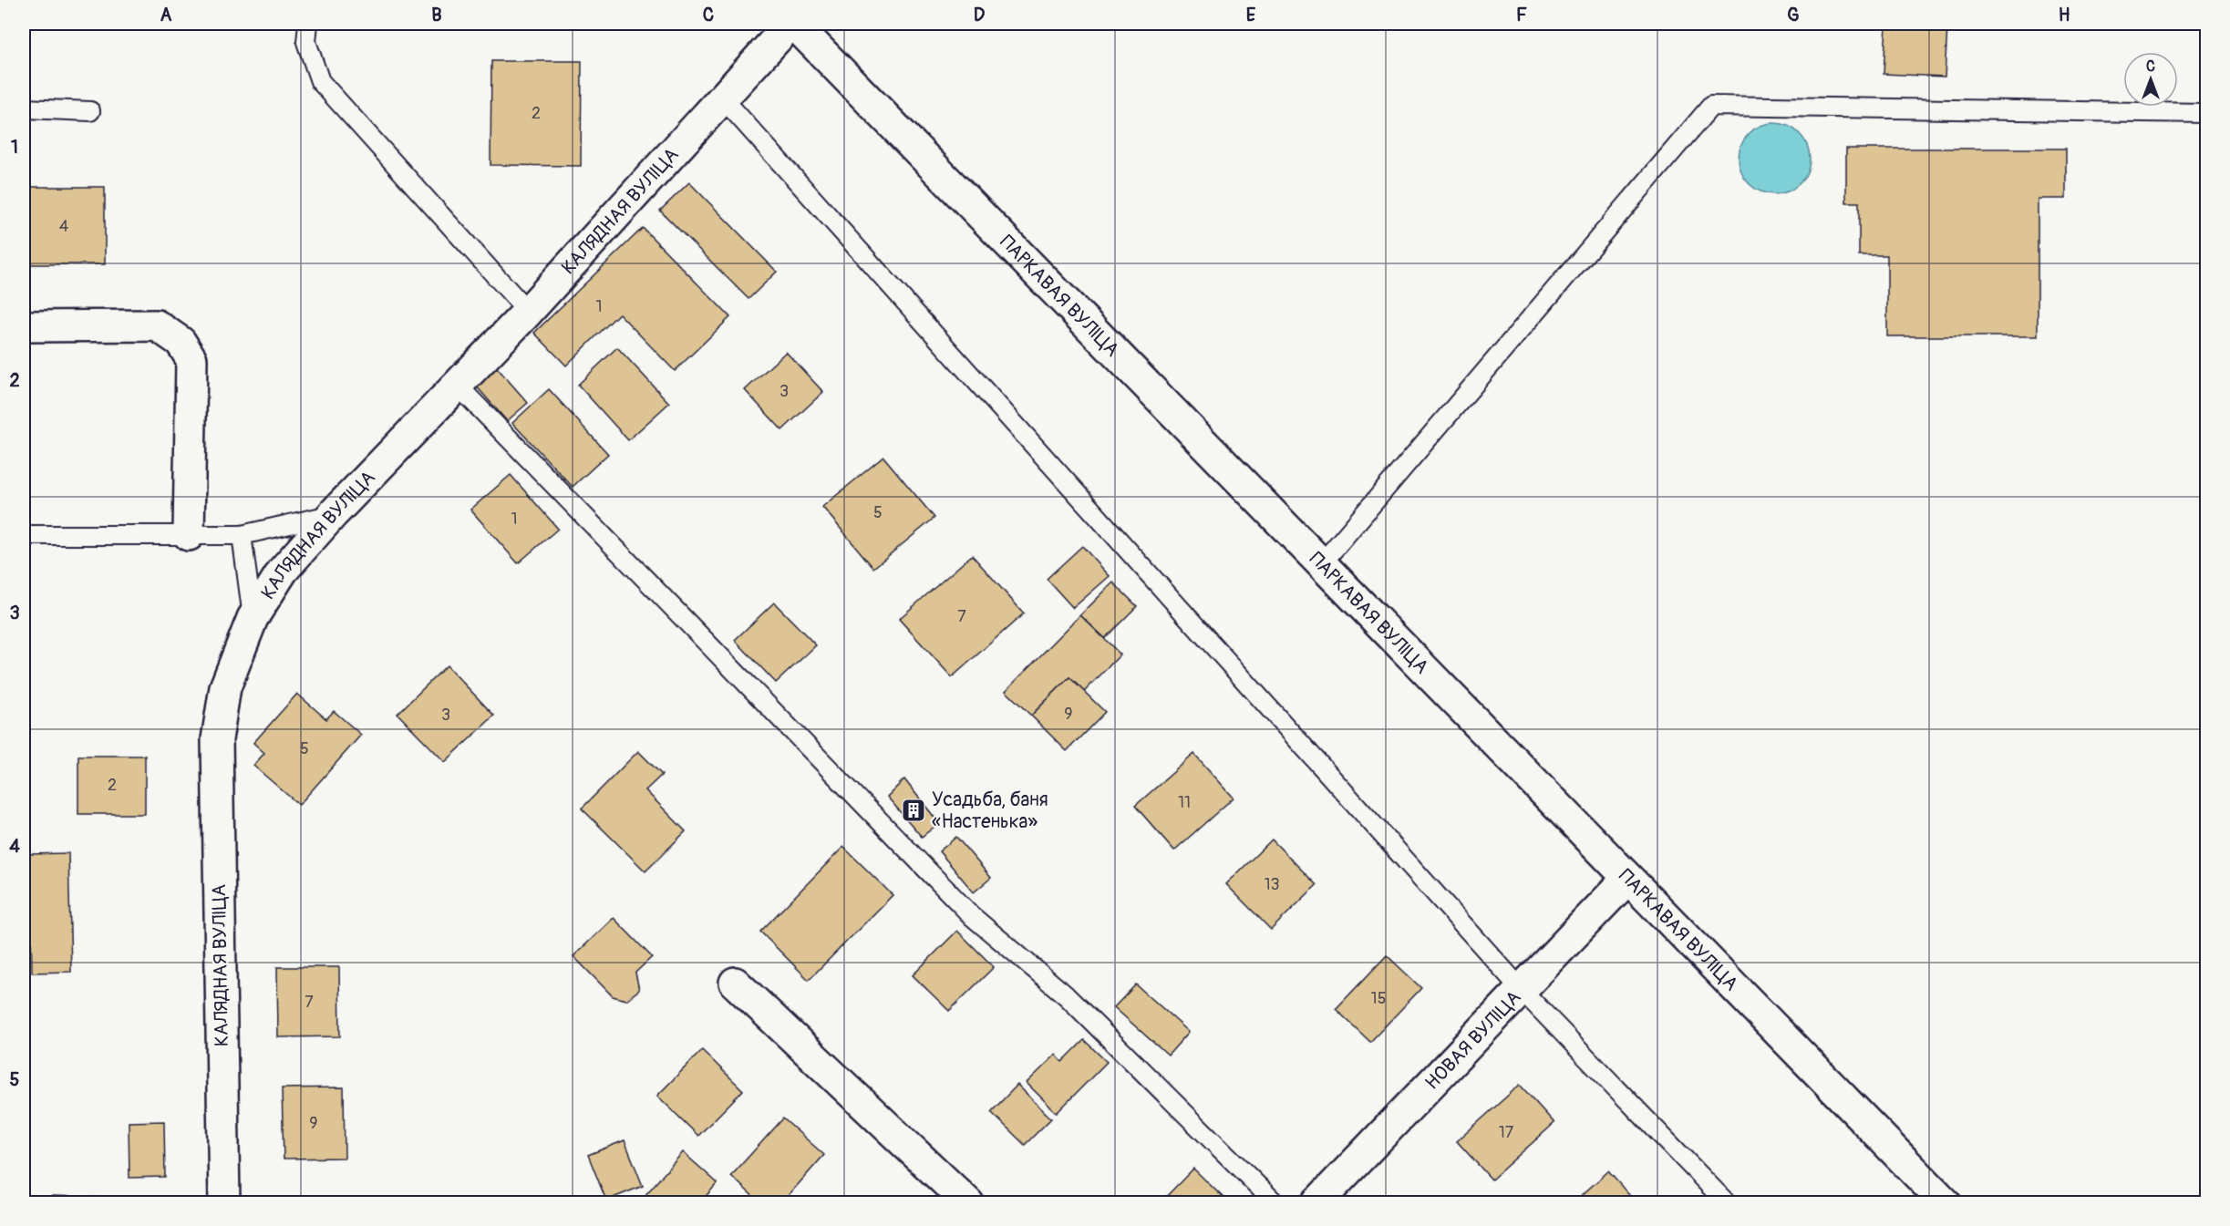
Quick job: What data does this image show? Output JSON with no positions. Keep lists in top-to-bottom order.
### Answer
{
  "streets": {
    "street": ["КАЛЯДНАЯ ВУЛІЦА", "ПАРКАВАЯ ВУЛІЦА", "НОВАЯ ВУЛІЦА"]
  },
  "crossings": [
    ["КАЛЯДНАЯ ВУЛІЦА", "ПАРКАВАЯ ВУЛІЦА"],
    ["ПАРКАВАЯ ВУЛІЦА", "НОВАЯ ВУЛІЦА"]
  ],
  "places": {
    "building": ["Усадьба, баня «Настенька»"]
  },
  "house_numbers": [
    "2",
    "4",
    "1",
    "3",
    "5",
    "1",
    "7",
    "9",
    "3",
    "5",
    "2",
    "11",
    "13",
    "15",
    "7",
    "9",
    "17"
  ],
  "north": "top",
  "grid": {
    "columns": [
      "A",
      "B",
      "C",
      "D",
      "E",
      "F",
      "G",
      "H"
    ],
    "rows": [
      "1",
      "2",
      "3",
      "4",
      "5"
    ]
  }
}
